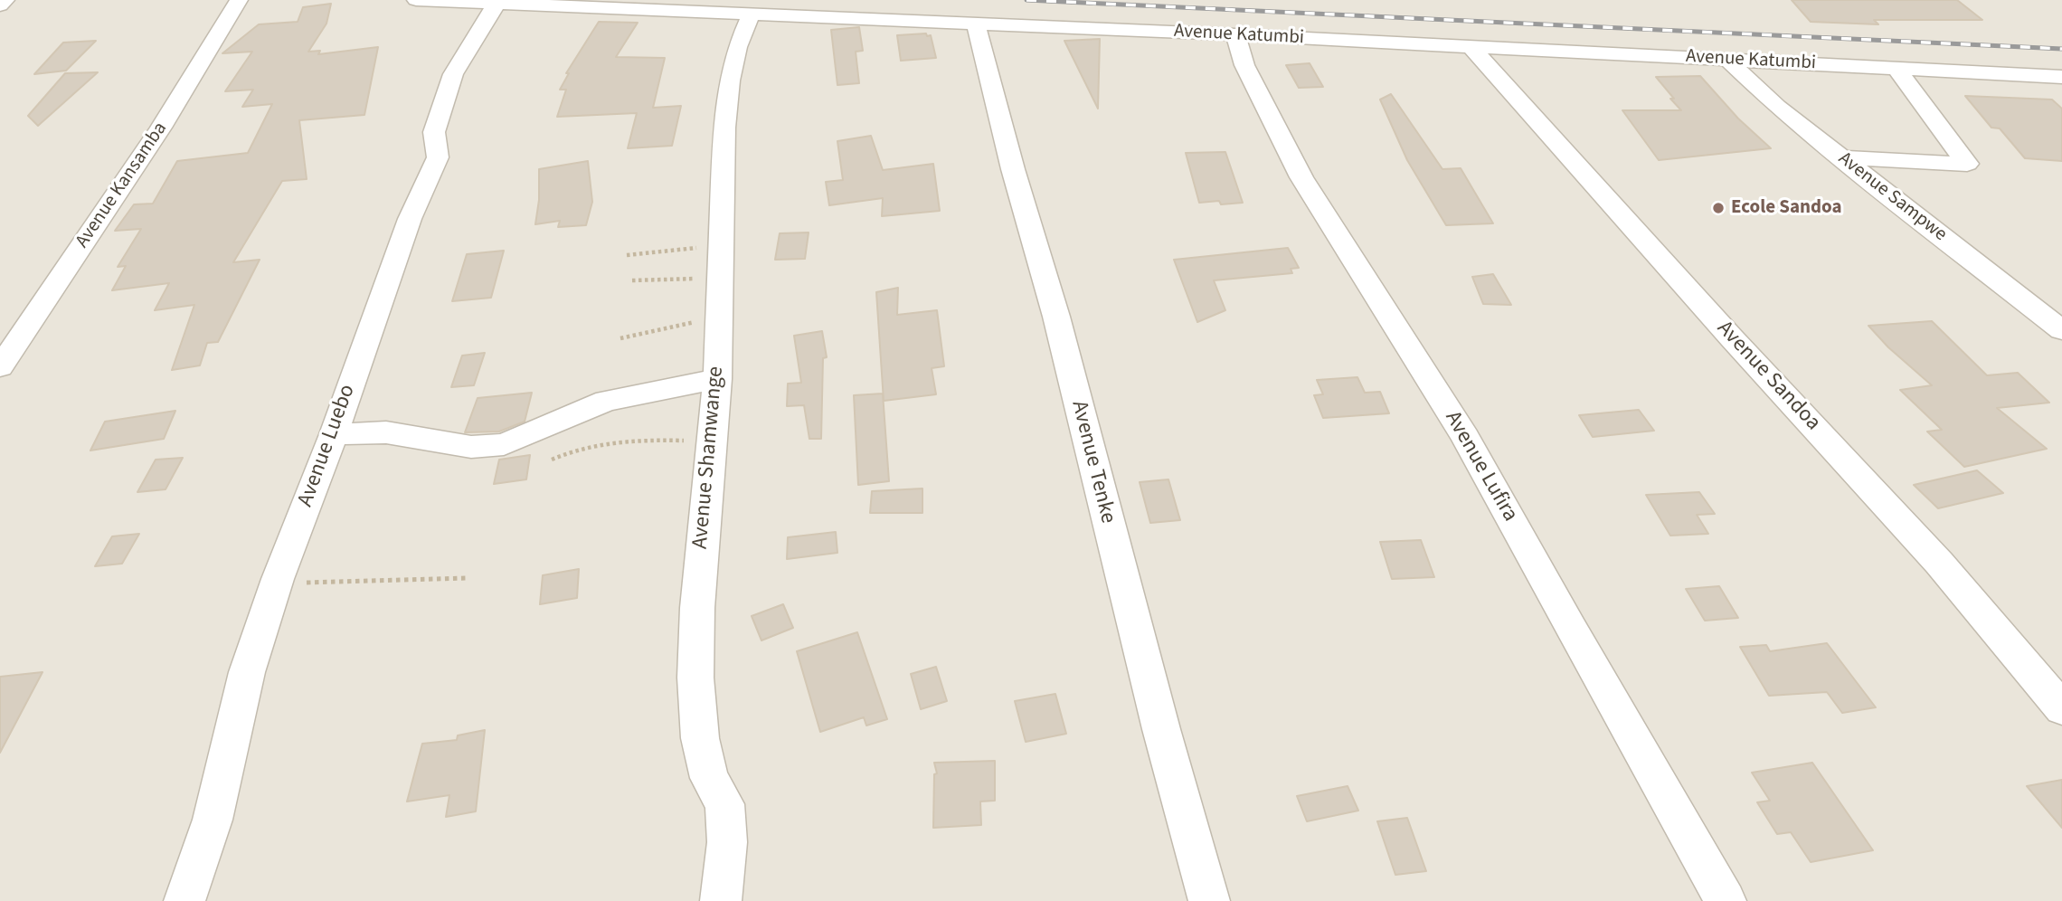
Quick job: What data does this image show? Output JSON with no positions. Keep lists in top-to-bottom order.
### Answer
{
  "streets": {
    "street": [
      "Avenue Katumbi",
      "Avenue Kansamba",
      "Avenue Sampwe",
      "Avenue Sandoa",
      "Avenue Luebo",
      "Avenue Shamwange",
      "Avenue Tenke",
      "Avenue Lufira"
    ]
  },
  "crossings": [
    ["Avenue Katumbi", "Avenue Sampwe"],
    ["Avenue Katumbi", "Avenue Sandoa"],
    ["Avenue Katumbi", "Avenue Luebo"],
    ["Avenue Katumbi", "Avenue Shamwange"],
    ["Avenue Katumbi", "Avenue Tenke"],
    ["Avenue Katumbi", "Avenue Lufira"]
  ],
  "places": ["Ecole Sandoa"]
}
